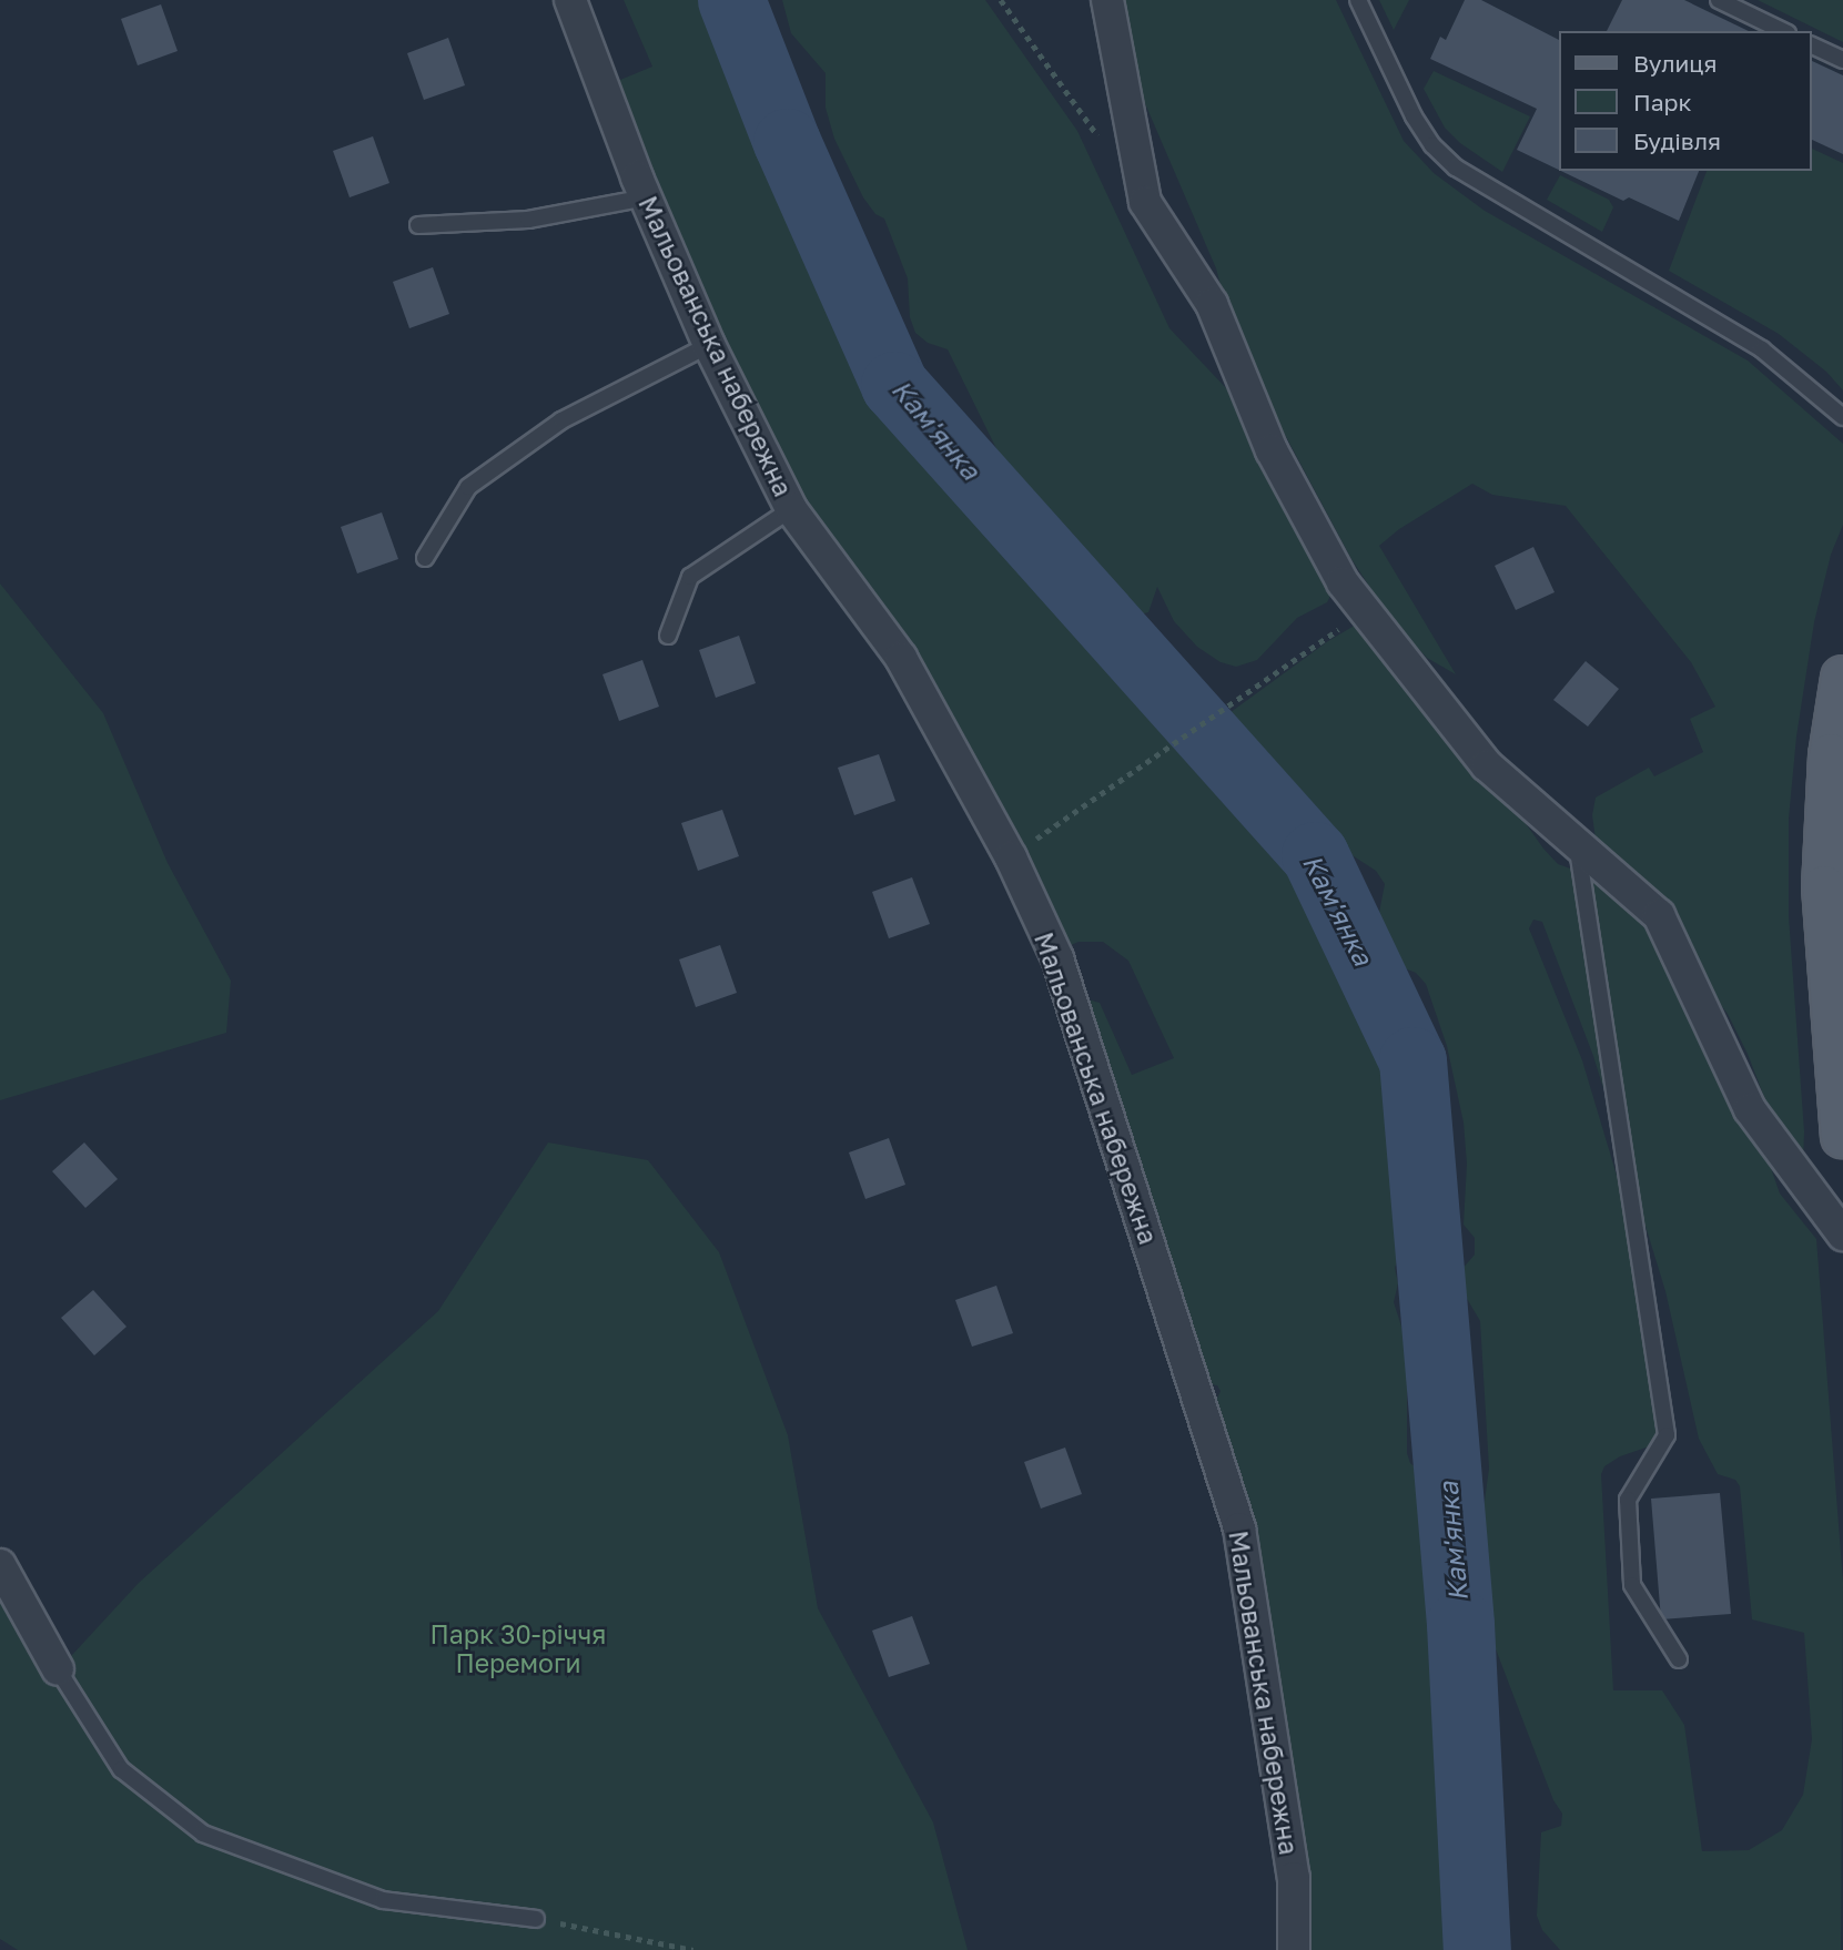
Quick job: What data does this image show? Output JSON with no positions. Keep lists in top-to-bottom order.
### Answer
{
  "streets": {
    "street": ["Мальованська набережна"]
  },
  "water": ["Кам'янка"],
  "parks": ["Парк 30-річчя Перемоги"],
  "legend": ["Вулиця", "Парк", "Будівля"]
}
